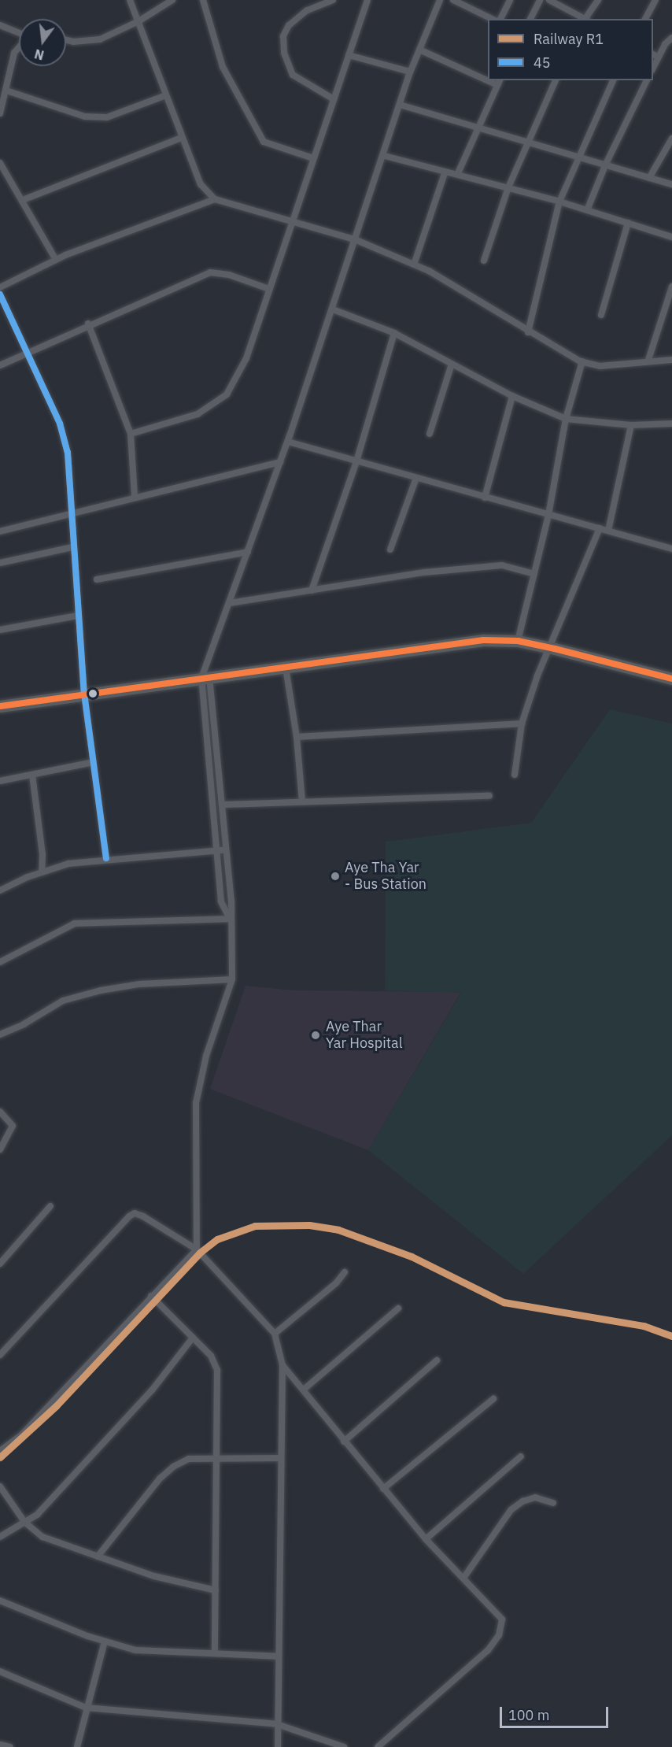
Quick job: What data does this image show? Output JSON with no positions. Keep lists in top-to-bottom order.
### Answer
{
  "places": ["Aye Tha Yar - Bus Station", "Aye Thar Yar Hospital"],
  "lines": ["transit line 45", "rail line R1"],
  "legend": ["Railway R1", "45"],
  "scale_bar": "100 m",
  "north": "bottom"
}
